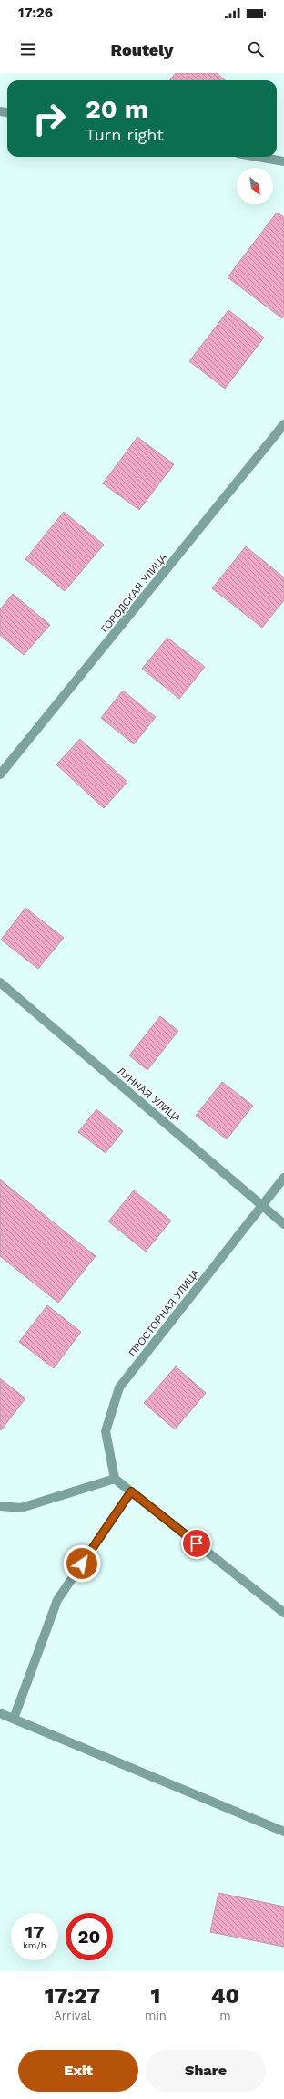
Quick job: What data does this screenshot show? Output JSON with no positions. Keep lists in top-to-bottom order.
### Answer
{
  "streets": {
    "street": ["ГОРОДСКАЯ УЛИЦА", "ЛУННАЯ УЛИЦА", "ПРОСТОРНАЯ УЛИЦА"]
  },
  "crossings": [
    ["ЛУННАЯ УЛИЦА", "ПРОСТОРНАЯ УЛИЦА"]
  ],
  "north": "bottom right",
  "page": {
    "status": "17:26",
    "header": "Routely",
    "turn": ["20 m", "Turn right"],
    "speed": "17 km/h",
    "limit": "20",
    "eta": [
      "17:27",
      "Arrival",
      "1",
      "min",
      "40",
      "m"
    ],
    "buttons": ["Exit", "Share"]
  }
}
